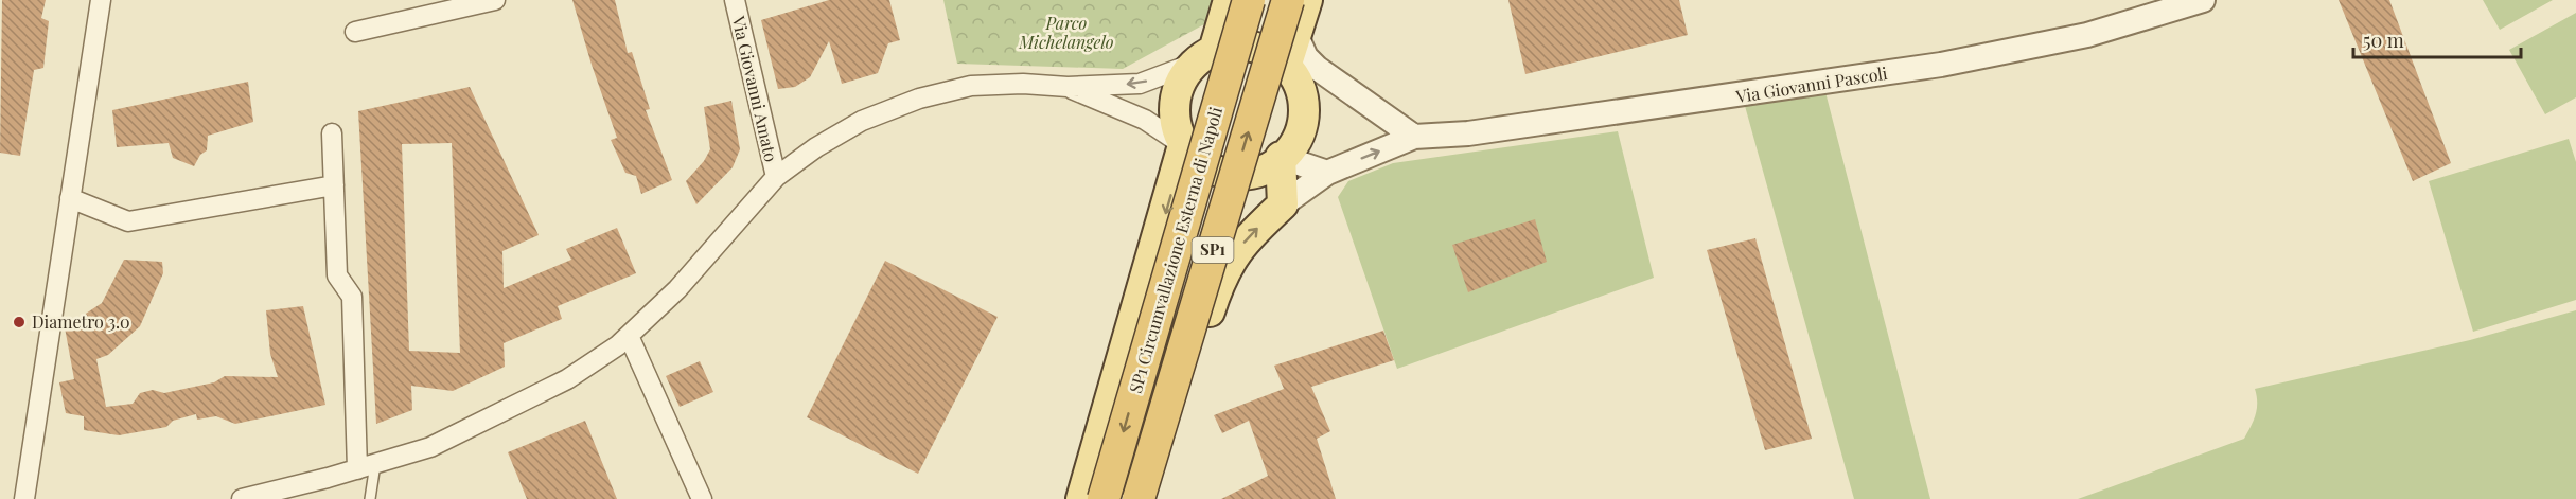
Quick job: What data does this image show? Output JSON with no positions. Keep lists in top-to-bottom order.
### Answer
{
  "streets": {
    "highway": ["SP1 Circumvallazione Esterna di Napoli", "SP1"],
    "street": ["Via Giovanni Pascoli", "Via Giovanni Amato"]
  },
  "parks": ["Parco Michelangelo"],
  "places": ["Diametro 3.0"],
  "scale_bar": "50 m"
}
